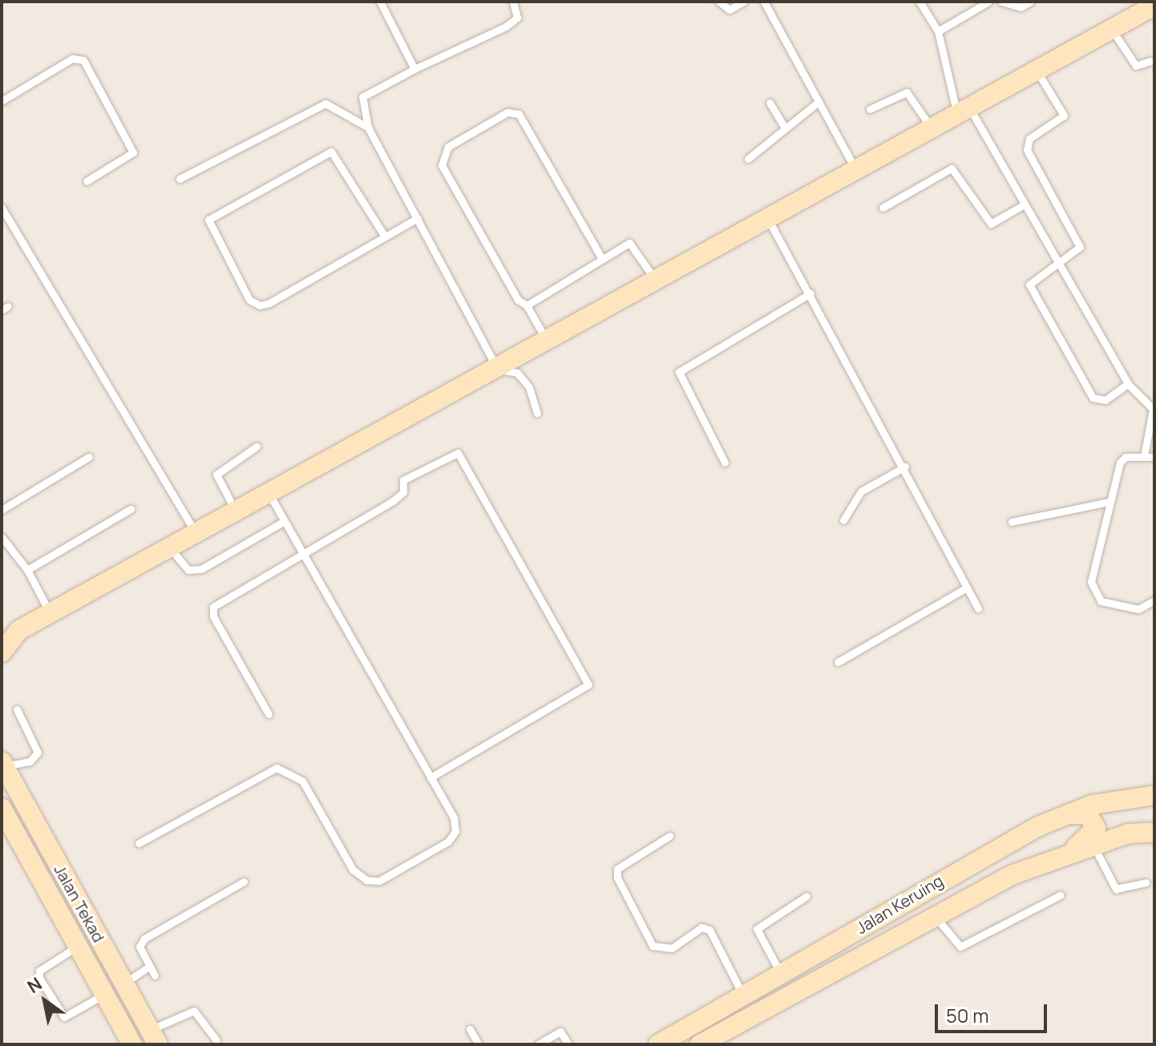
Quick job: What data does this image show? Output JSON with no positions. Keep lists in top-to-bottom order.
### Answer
{
  "streets": {
    "street": ["Jalan Tekad", "Jalan Keruing"]
  },
  "scale_bar": "50 m",
  "north": "top left"
}
